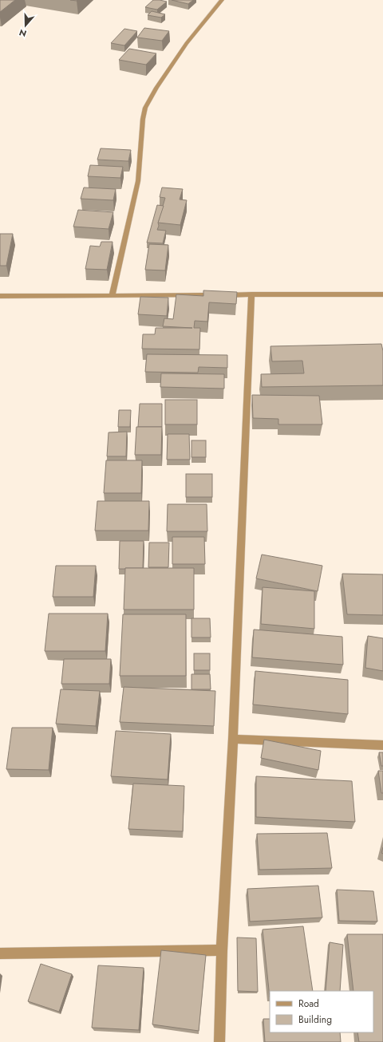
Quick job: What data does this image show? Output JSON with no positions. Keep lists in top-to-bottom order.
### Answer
{
  "legend": ["Road", "Building"],
  "north": "bottom"
}
